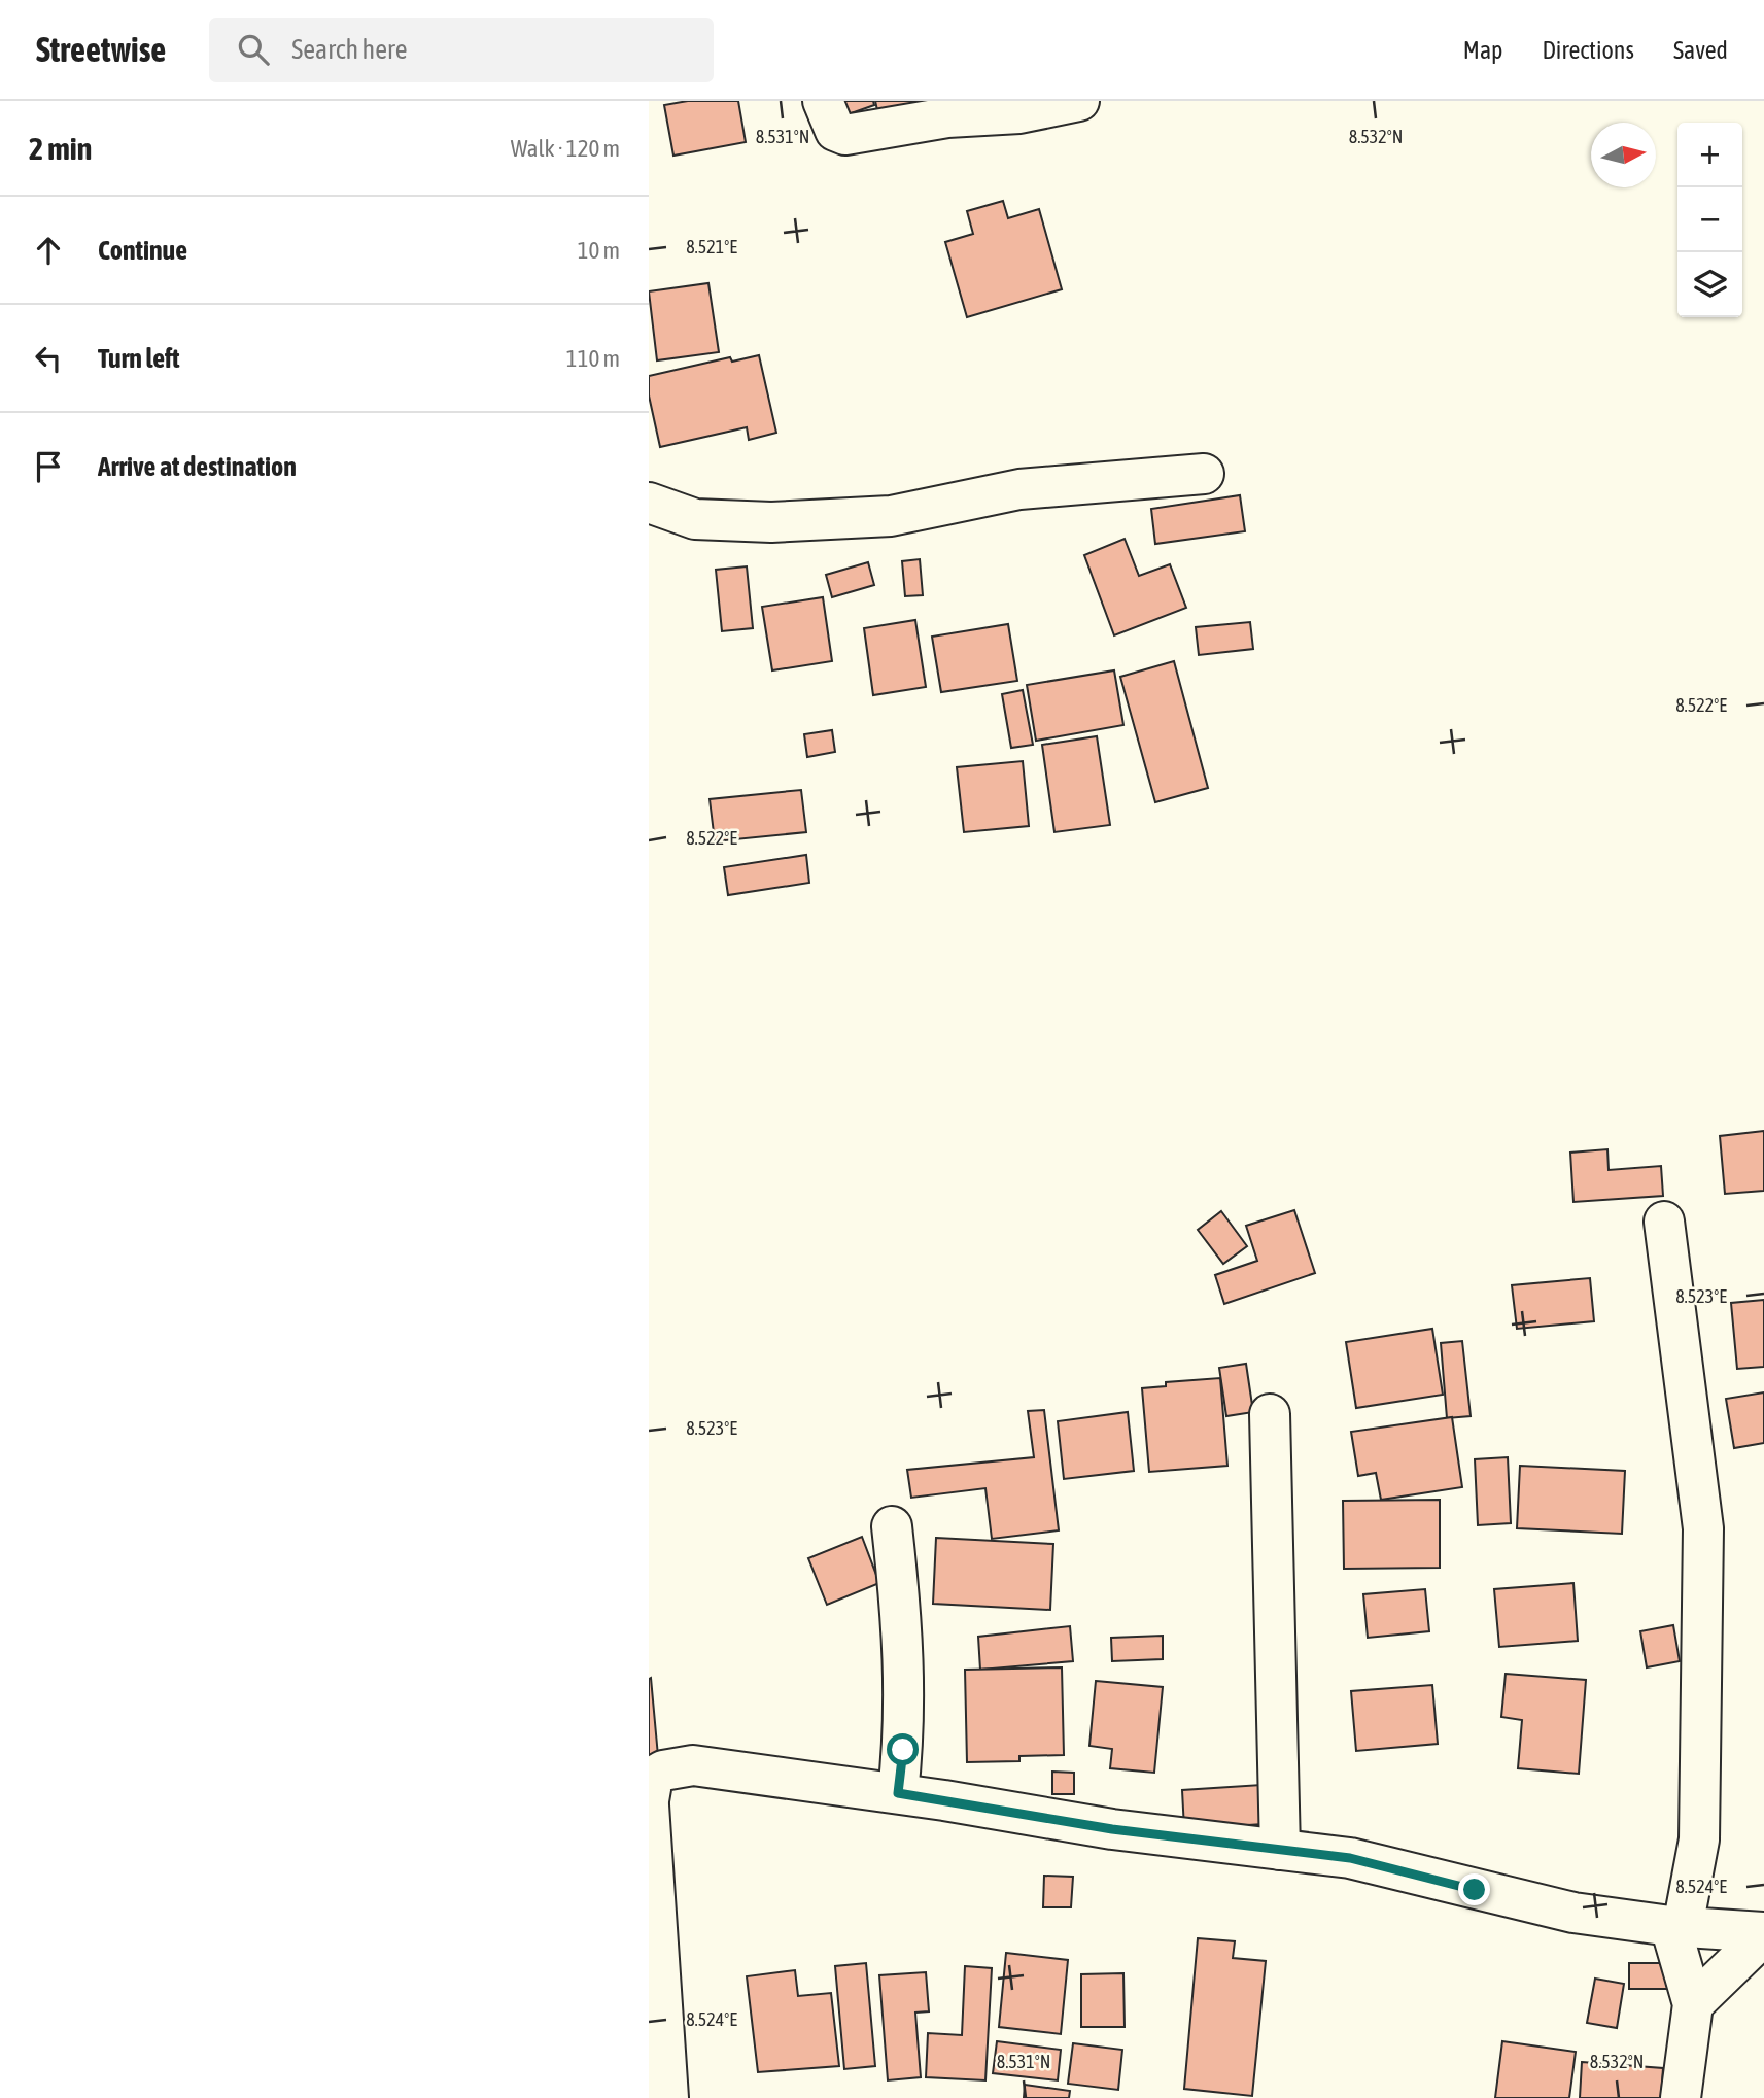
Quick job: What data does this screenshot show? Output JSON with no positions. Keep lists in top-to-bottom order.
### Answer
{
  "north": "right",
  "page": {
    "header": "Streetwise",
    "search": "Search here",
    "nav": ["Map", "Directions", "Saved"],
    "heading": ["2 min", "Walk · 120 m"],
    "map_buttons": ["+", "−"],
    "list": [
      ["Continue", "10 m"],
      ["Turn left", "110 m"],
      "Arrive at destination"
    ]
  },
  "coordinates": [
    "8.531°N",
    "8.532°N",
    "8.521°E",
    "8.522°E",
    "8.523°E",
    "8.524°E"
  ]
}
